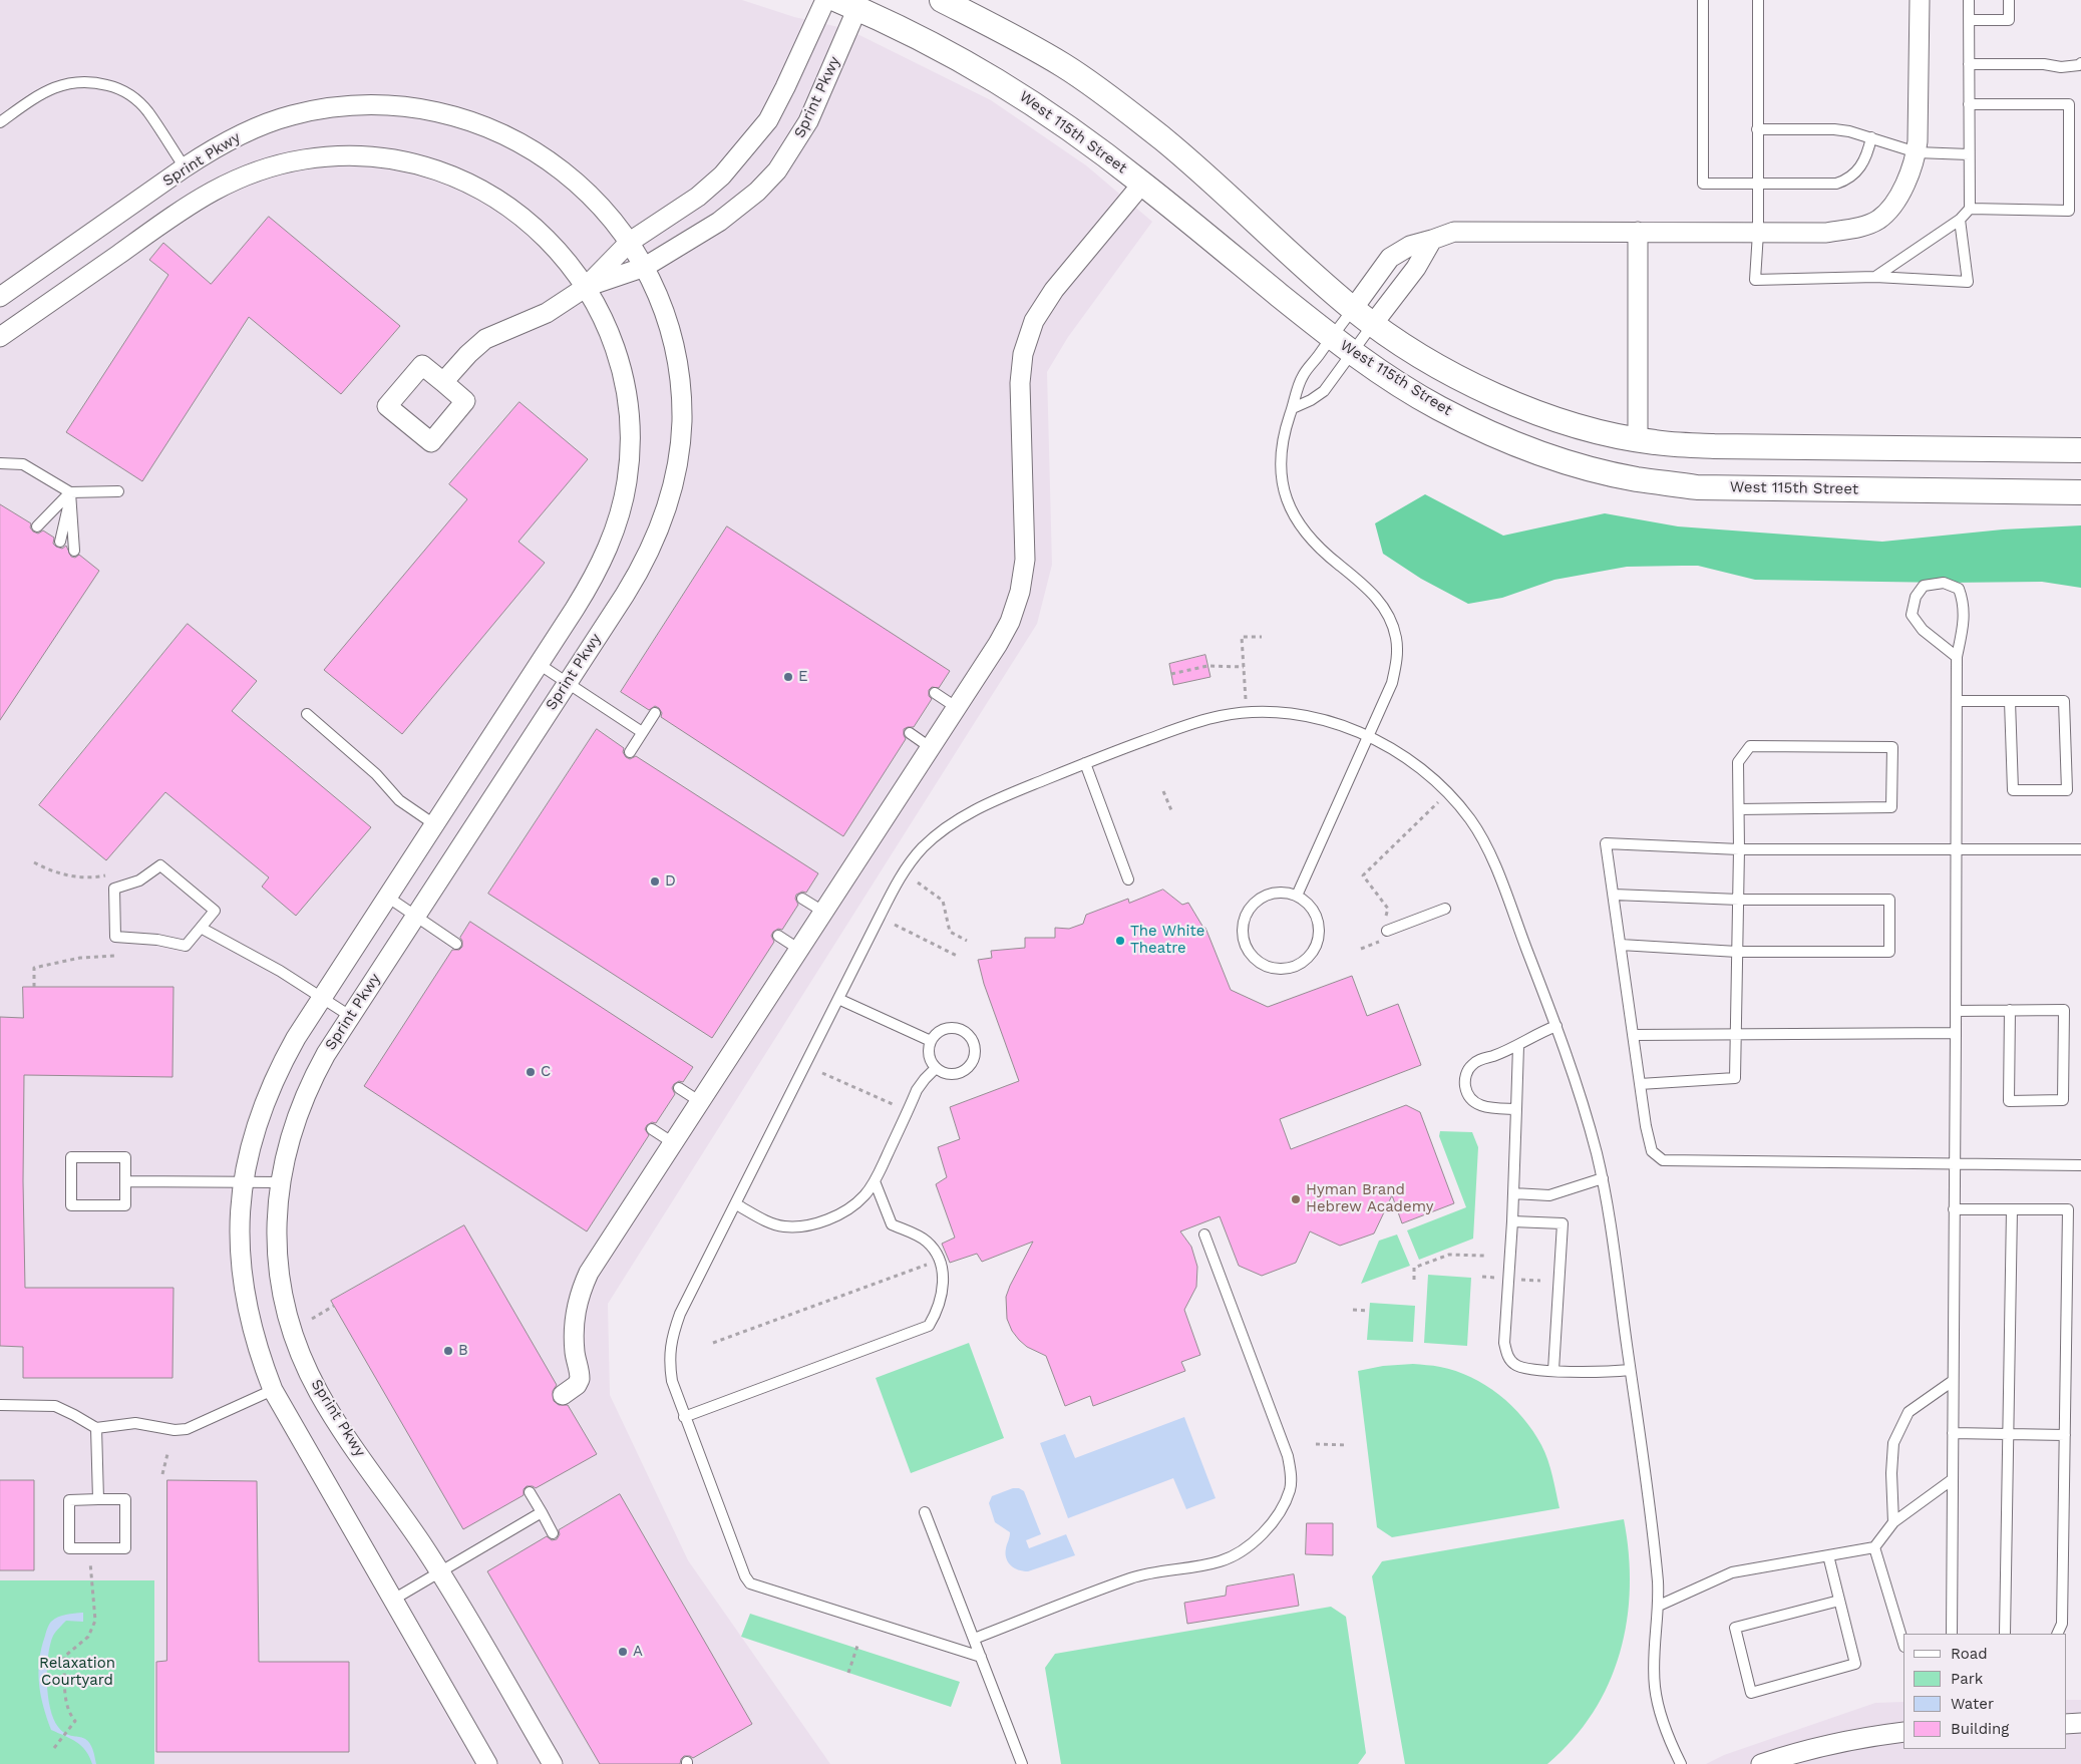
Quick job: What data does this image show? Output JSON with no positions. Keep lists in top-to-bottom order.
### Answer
{
  "streets": {
    "street": ["Sprint Pkwy", "West 115th Street"]
  },
  "crossings": [
    ["Sprint Pkwy", "West 115th Street"]
  ],
  "parks": ["Relaxation Courtyard"],
  "places": [
    "E",
    "D",
    "The White Theatre",
    "C",
    "Hyman Brand Hebrew Academy",
    "B",
    "A"
  ],
  "legend": [
    "Road",
    "Park",
    "Water",
    "Building"
  ]
}
